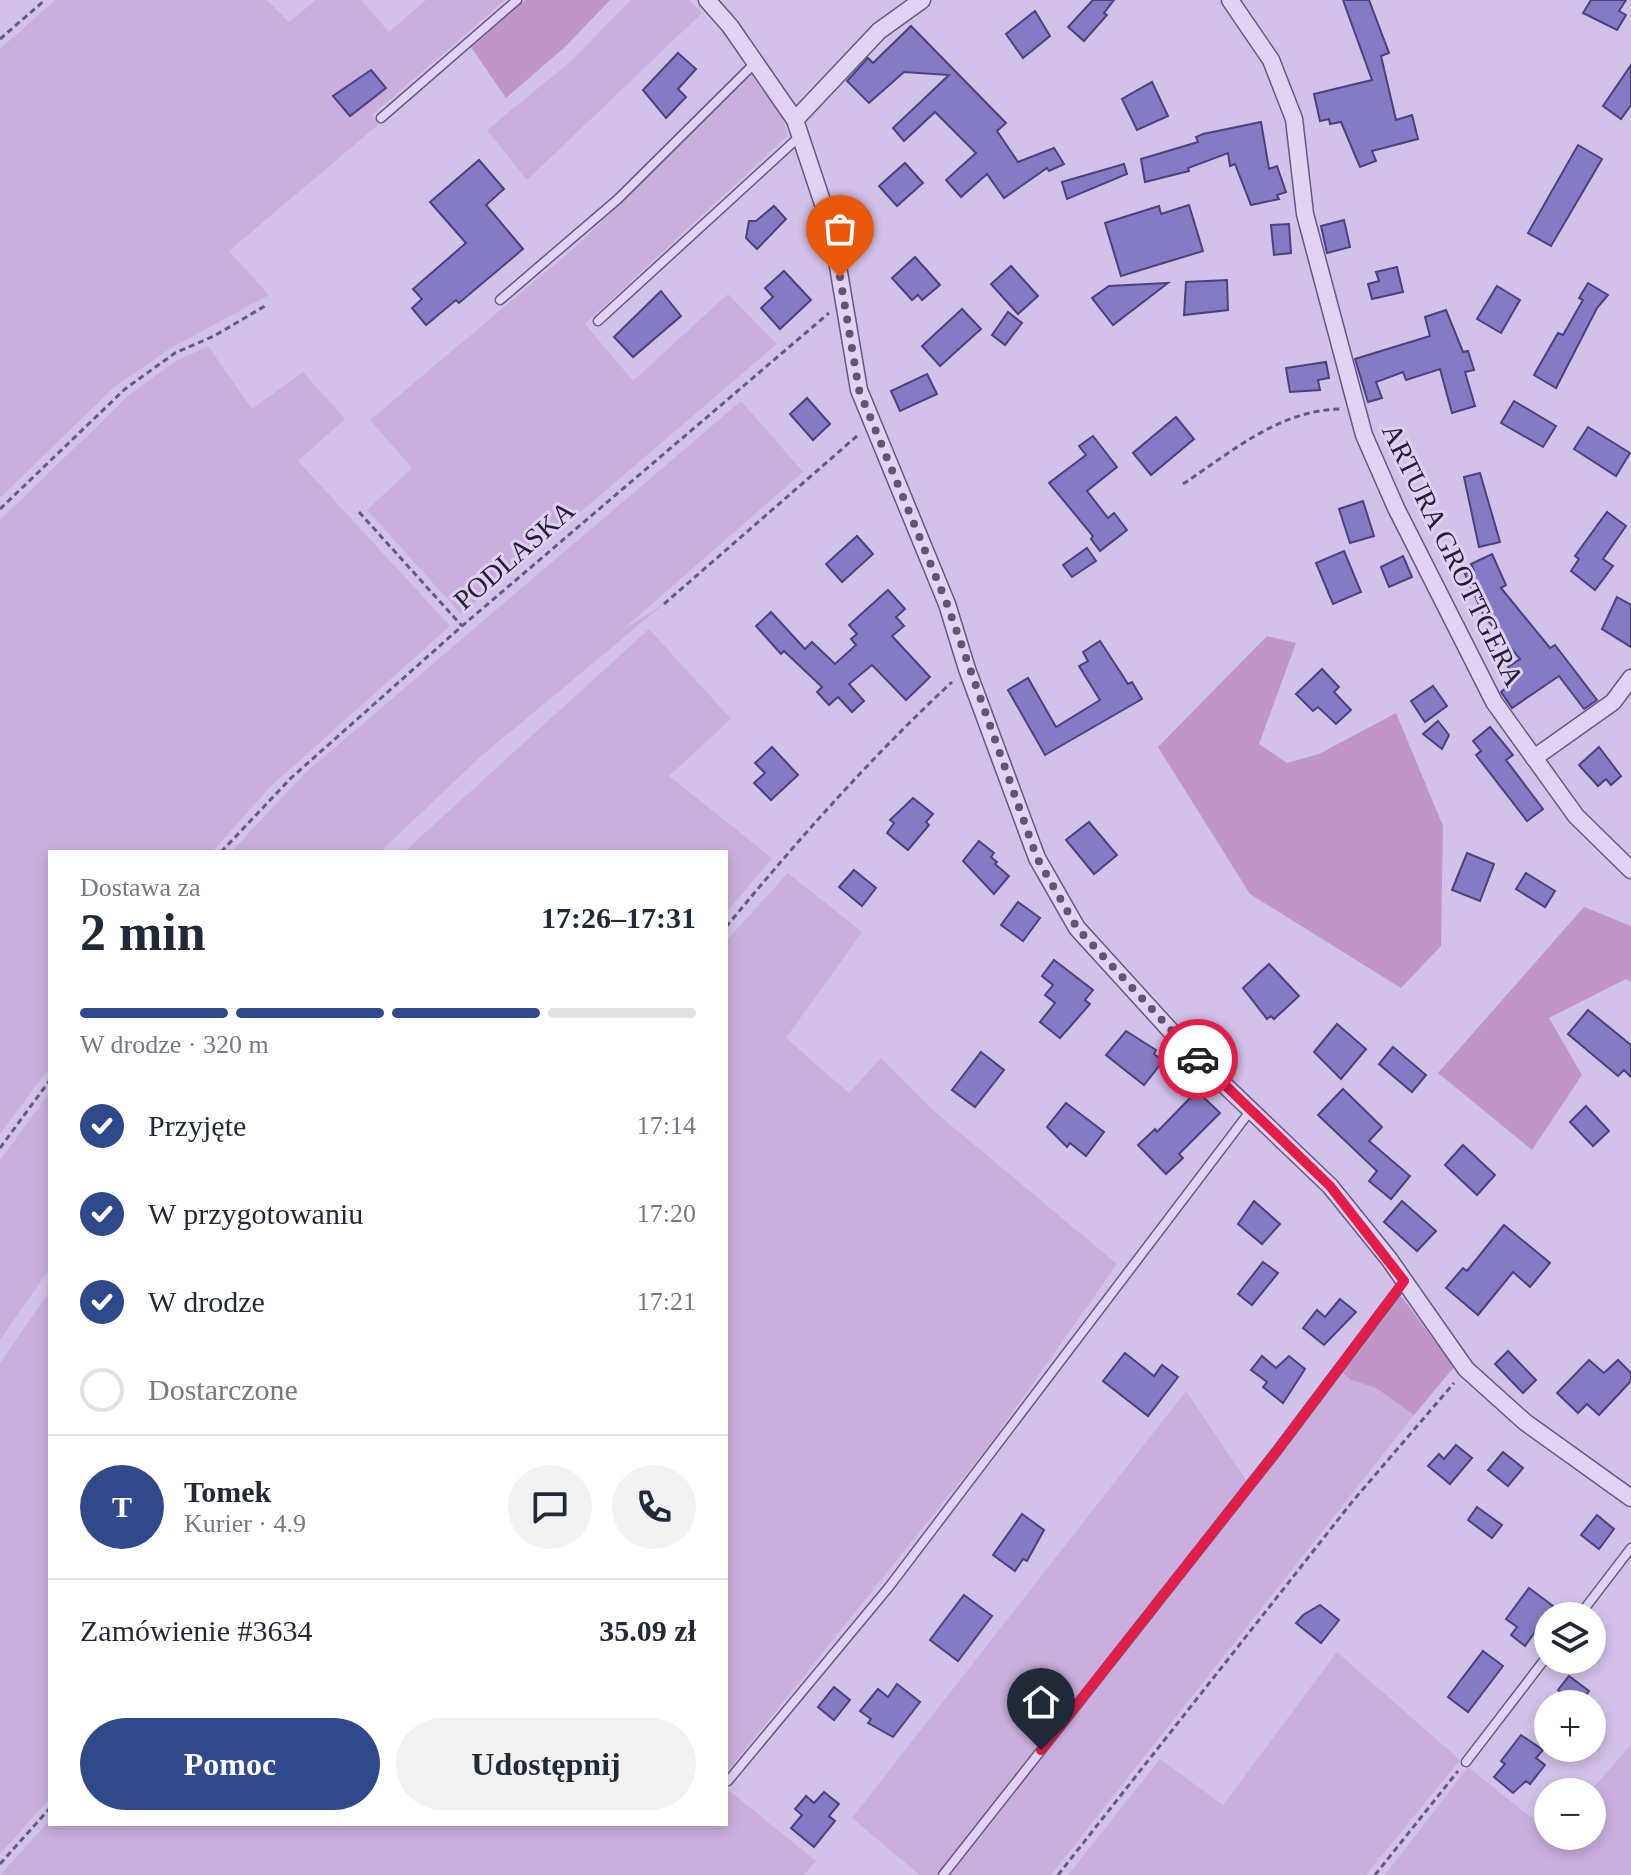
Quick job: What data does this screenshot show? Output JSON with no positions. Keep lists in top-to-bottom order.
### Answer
{
  "streets": {
    "street": ["ARTURA GROTTGERA"],
    "path": ["PODLASKA"]
  },
  "page": {
    "heading": ["2 min", "Dostawa za", "17:26–17:31"],
    "panel": [
      "Tomek",
      "Kurier · 4.9",
      "Zamówienie #3634",
      "35.09 zł"
    ],
    "bar": "W drodze · 320 m",
    "list": [
      ["Przyjęte", "17:14"],
      ["W przygotowaniu", "17:20"],
      ["W drodze", "17:21"],
      "Dostarczone"
    ],
    "round": "T",
    "map_buttons": ["+", "−"],
    "buttons": ["Pomoc", "Udostępnij"]
  }
}
